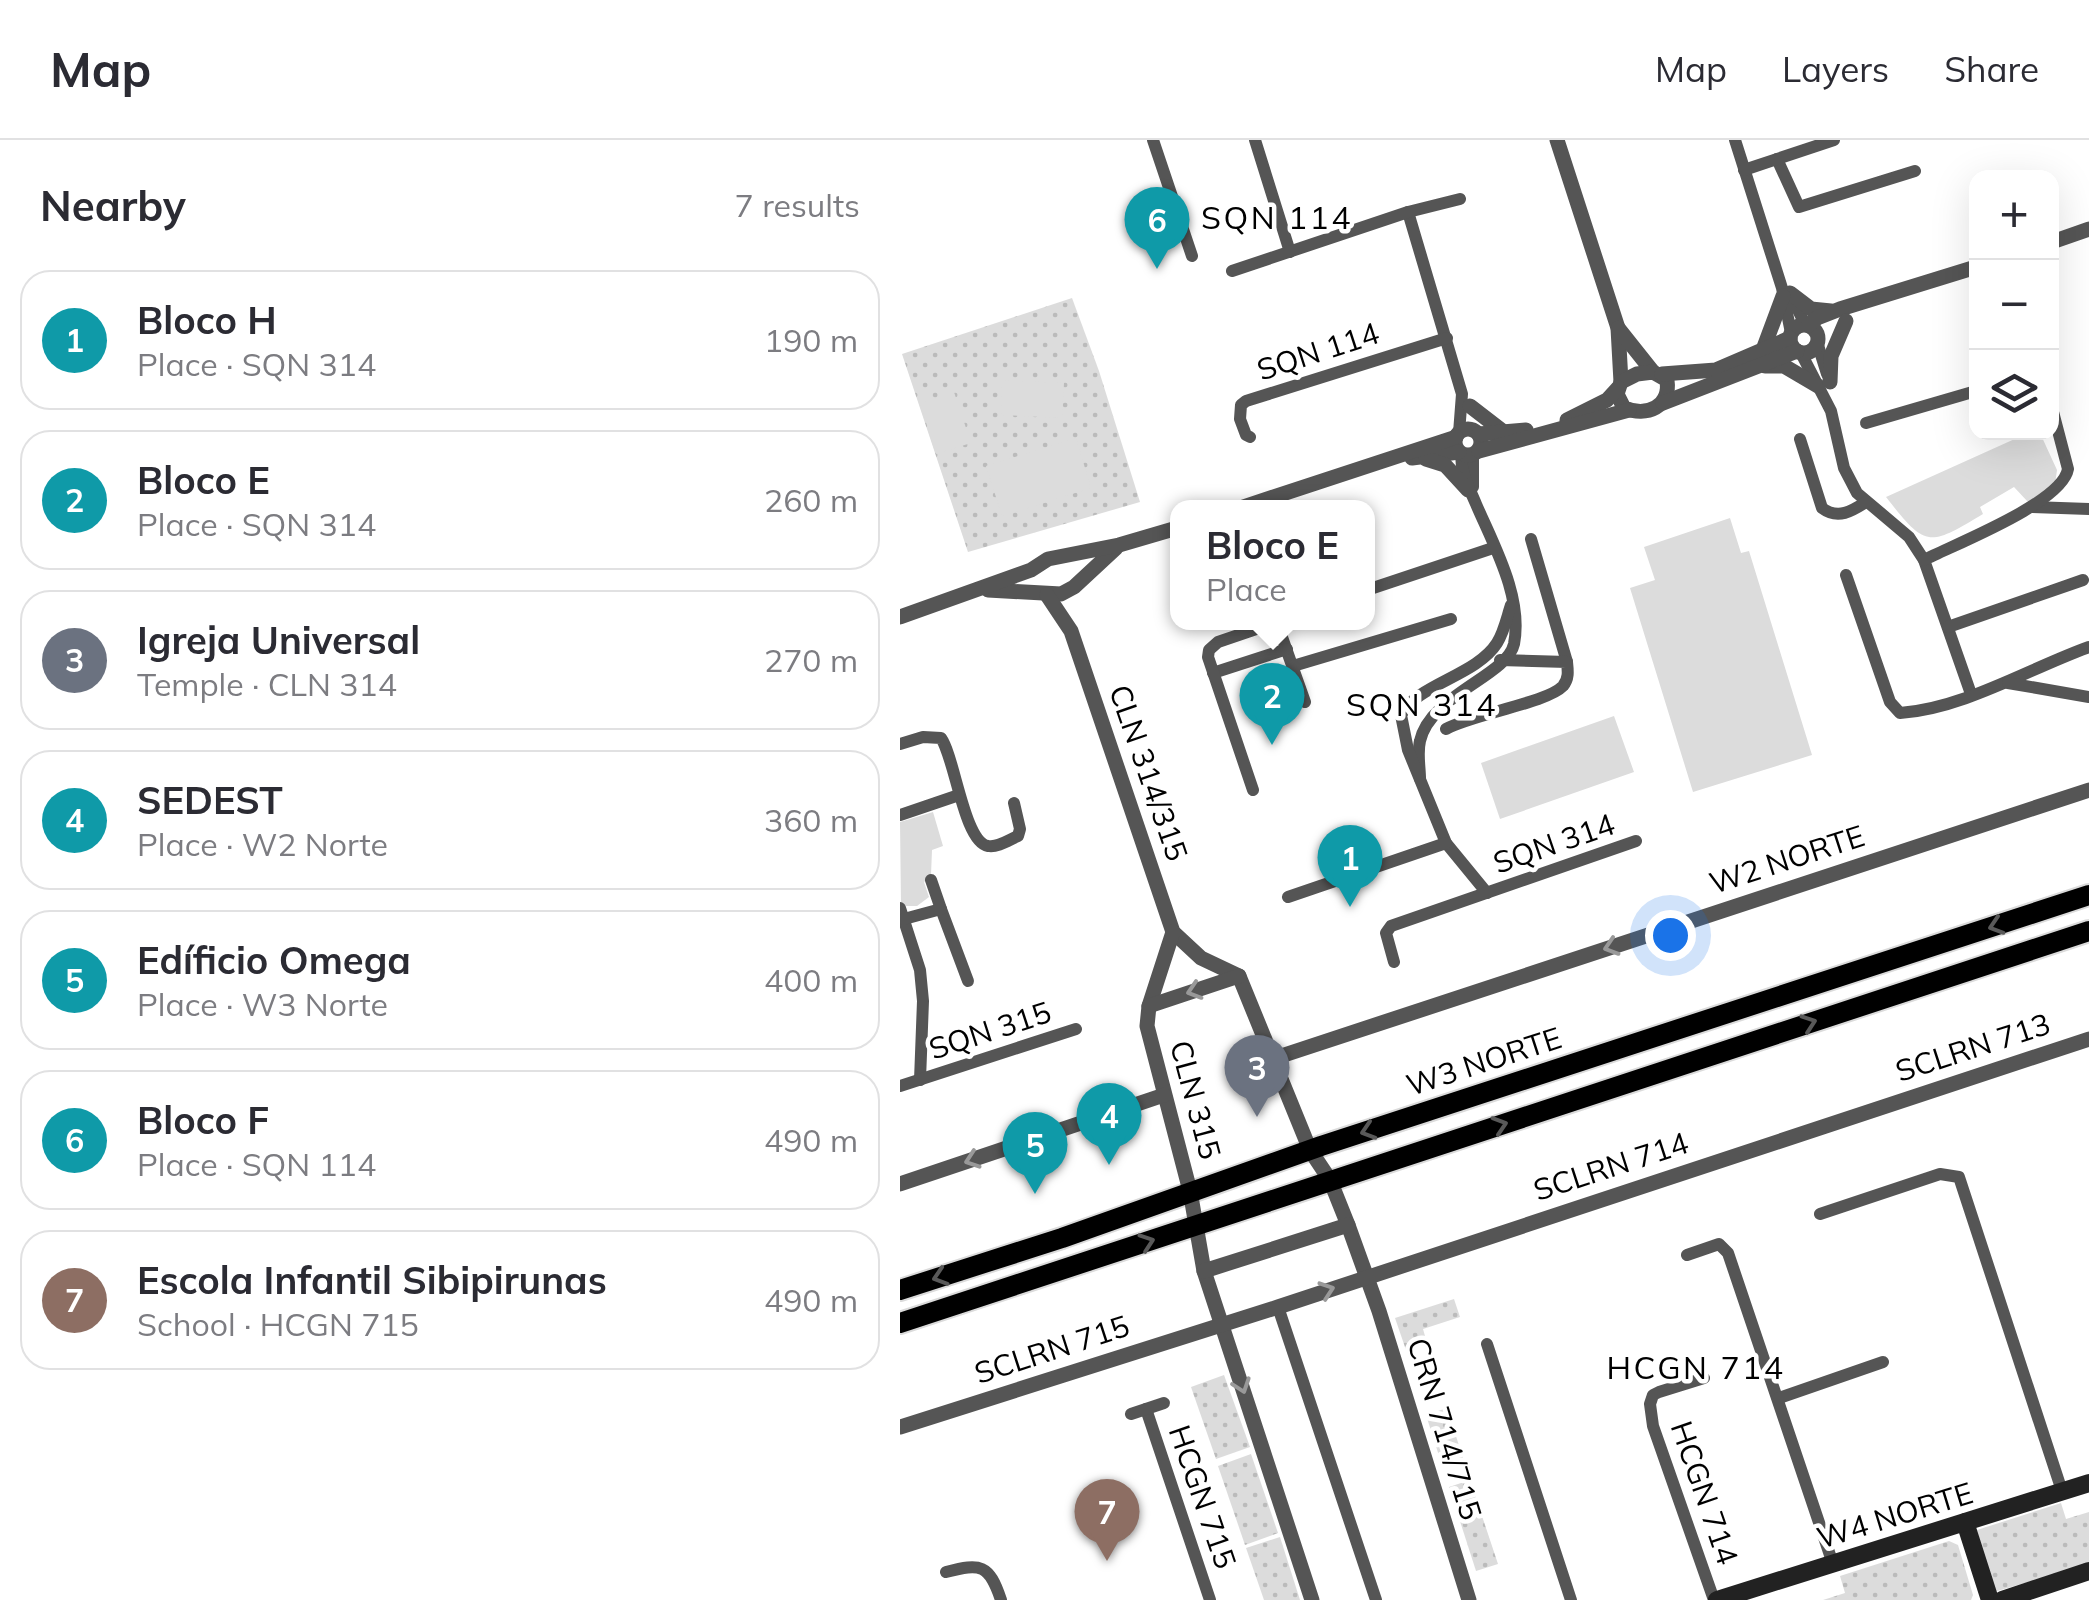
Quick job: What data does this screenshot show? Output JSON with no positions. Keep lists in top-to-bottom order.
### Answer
{
  "streets": {
    "main road": ["W3 NORTE", "W4 NORTE"],
    "street": [
      "SQN 114",
      "CLN 314/315",
      "SQN 314",
      "W2 NORTE",
      "SQN 315",
      "SCLRN 713",
      "CLN 315",
      "SCLRN 714",
      "SCLRN 715",
      "CRN 714/715",
      "HCGN 714",
      "HCGN 715"
    ]
  },
  "crossings": [
    ["CLN 314/315", "CLN 315"],
    ["W2 NORTE", "CRN 714/715"],
    ["SCLRN 713", "SCLRN 714"],
    ["W3 NORTE", "CLN 315"],
    ["W3 NORTE", "CRN 714/715"],
    ["SCLRN 714", "CRN 714/715"],
    ["HCGN 714", "W4 NORTE"]
  ],
  "one_way": ["W2 NORTE"],
  "districts": ["SQN 114", "SQN 314", "HCGN 714"],
  "page": {
    "header": "Map",
    "nav": ["Map", "Layers", "Share"],
    "heading": ["Nearby", "7 results"],
    "map_buttons": ["+", "−"],
    "pins": [
      "6",
      "2",
      "1",
      "3",
      "4",
      "5",
      "7"
    ],
    "list": [
      {
        "mark": "1",
        "name": "Bloco H",
        "note": "Place · SQN 314",
        "value": "190 m"
      },
      {
        "mark": "2",
        "name": "Bloco E",
        "note": "Place · SQN 314",
        "value": "260 m"
      },
      {
        "mark": "3",
        "name": "Igreja Universal",
        "note": "Temple · CLN 314",
        "value": "270 m"
      },
      {
        "mark": "4",
        "name": "SEDEST",
        "note": "Place · W2 Norte",
        "value": "360 m"
      },
      {
        "mark": "5",
        "name": "Edíficio Omega",
        "note": "Place · W3 Norte",
        "value": "400 m"
      },
      {
        "mark": "6",
        "name": "Bloco F",
        "note": "Place · SQN 114",
        "value": "490 m"
      },
      {
        "mark": "7",
        "name": "Escola Infantil Sibipirunas",
        "note": "School · HCGN 715",
        "value": "490 m"
      }
    ],
    "popup": ["Bloco E", "Place"]
  }
}
